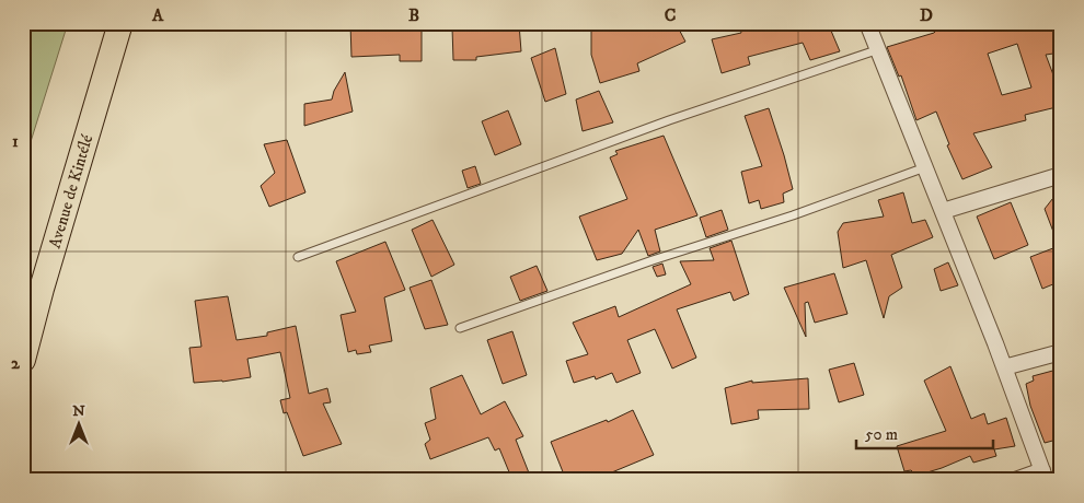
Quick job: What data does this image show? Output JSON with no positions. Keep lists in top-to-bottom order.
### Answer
{
  "streets": {
    "main road": ["Avenue de Kintélé"]
  },
  "scale_bar": "50 m",
  "north": "top",
  "grid": {
    "columns": [
      "A",
      "B",
      "C",
      "D"
    ],
    "rows": ["1", "2"]
  }
}
